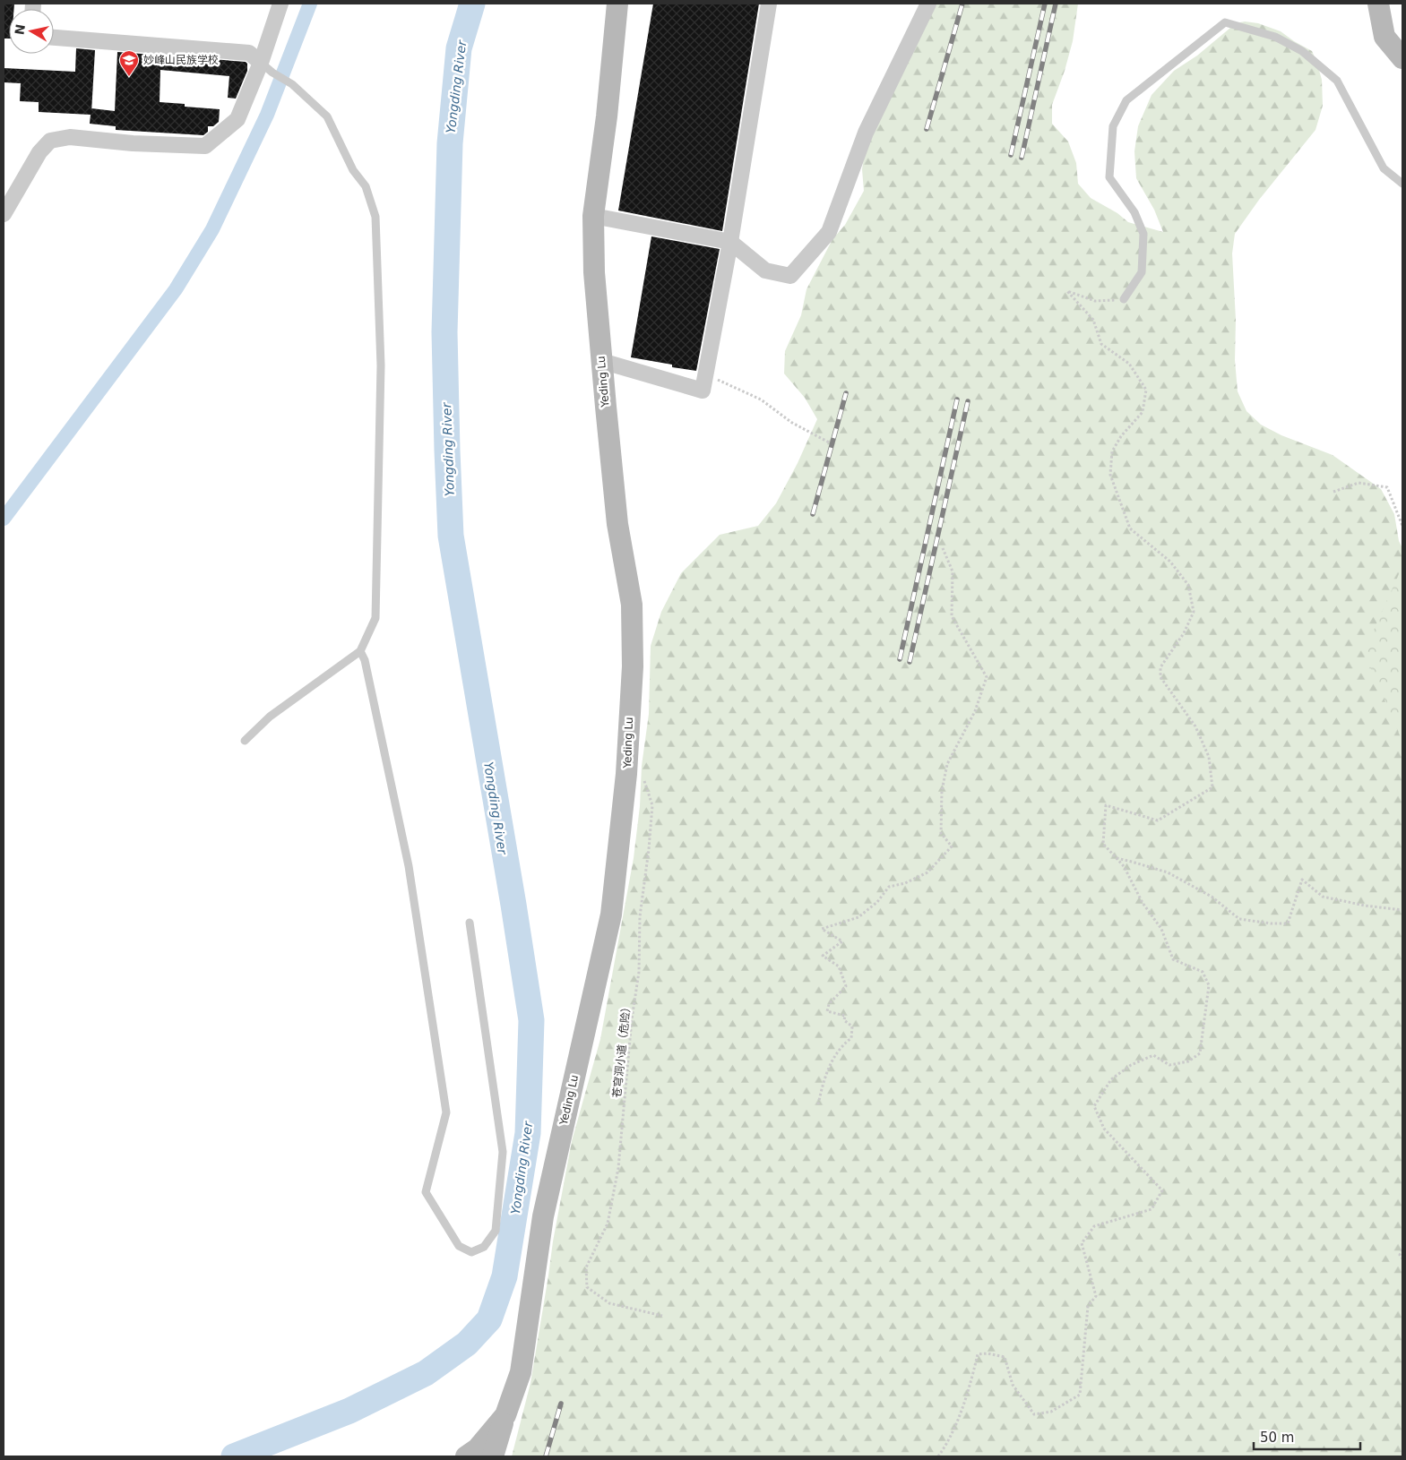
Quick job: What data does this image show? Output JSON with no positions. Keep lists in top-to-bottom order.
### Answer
{
  "streets": {
    "main road": ["Yeding Lu"],
    "path": ["苍穹洞小道（危险）"]
  },
  "water": ["Yongding River"],
  "places": {
    "school or university": ["妙峰山民族学校"]
  },
  "scale_bar": "50 m",
  "north": "left"
}
